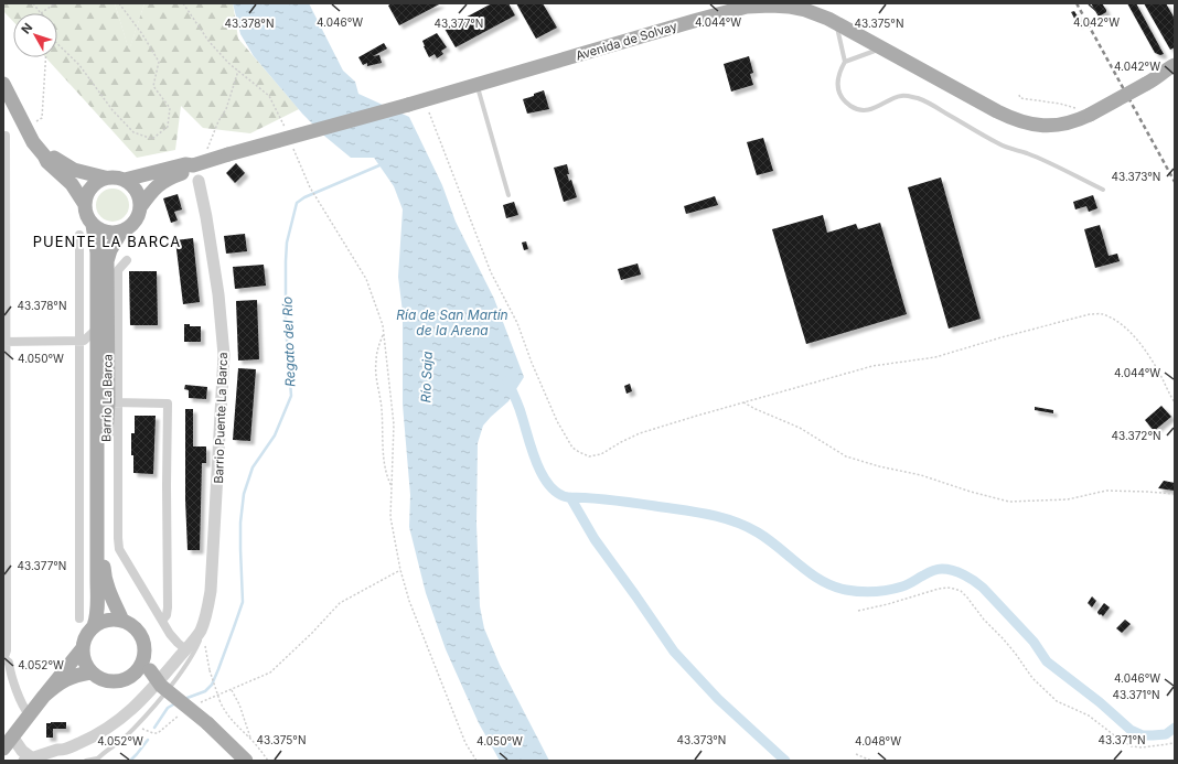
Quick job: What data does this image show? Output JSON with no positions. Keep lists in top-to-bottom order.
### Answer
{
  "streets": {
    "main road": ["Avenida de Solvay", "Barrio La Barca"],
    "street": ["Barrio Puente La Barca"]
  },
  "districts": ["PUENTE LA BARCA"],
  "water": ["Ría de San Martín de la Arena", "Regato del Río", "Río Saja"],
  "north": "top left",
  "coordinates": [
    "4.046°W",
    "4.044°W",
    "4.042°W",
    "43.378°N",
    "43.377°N",
    "43.375°N",
    "43.373°N",
    "4.050°W",
    "43.372°N",
    "4.052°W",
    "43.371°N",
    "4.048°W"
  ]
}
